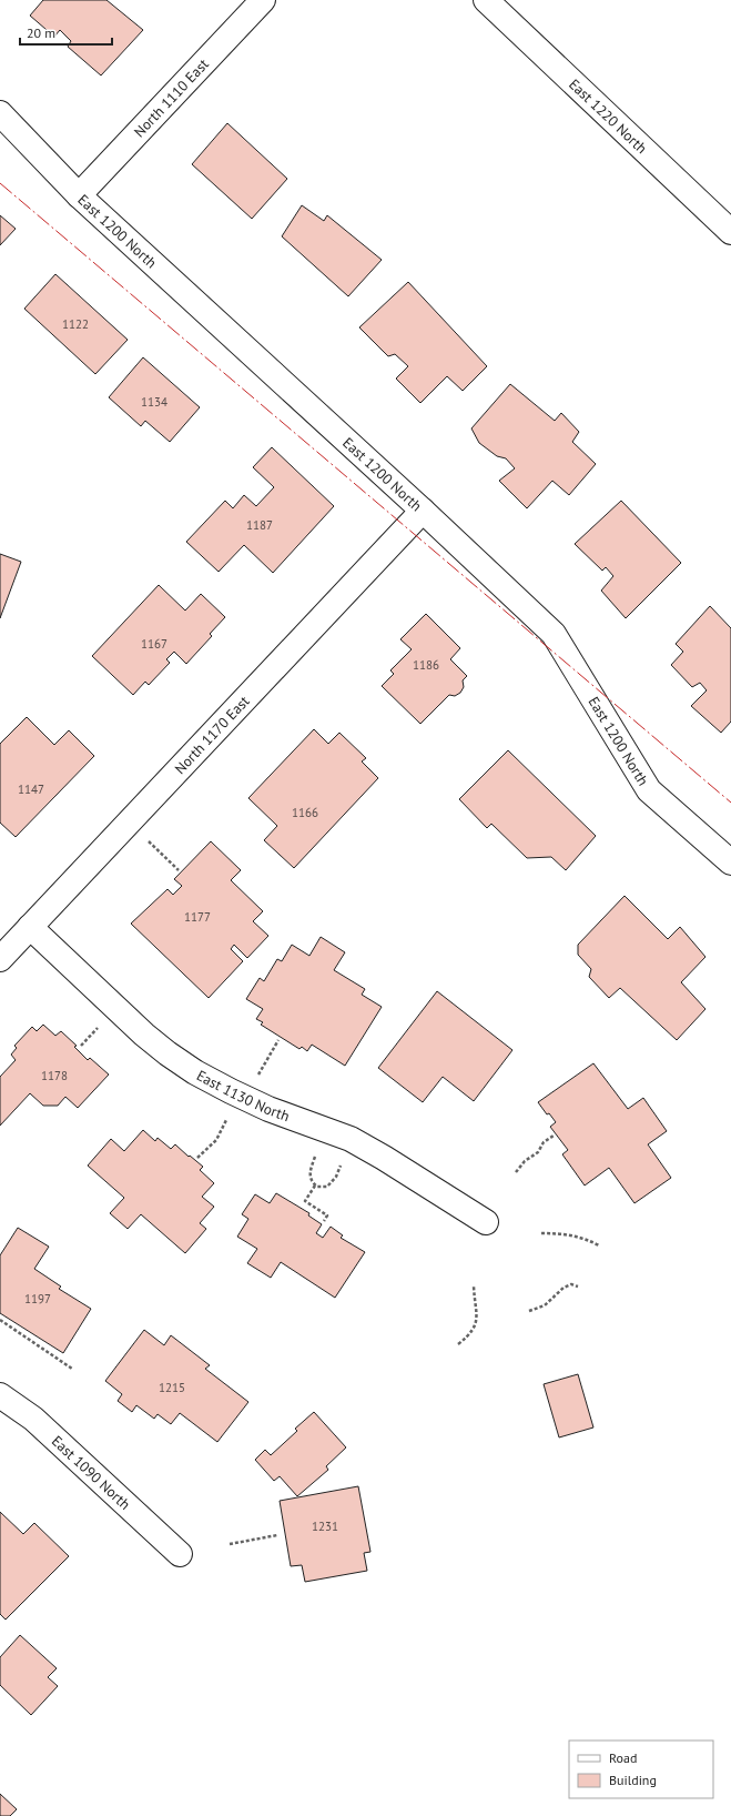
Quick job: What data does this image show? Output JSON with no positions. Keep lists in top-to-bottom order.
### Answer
{
  "streets": {
    "street": [
      "North 1110 East",
      "East 1220 North",
      "East 1200 North",
      "North 1170 East",
      "East 1130 North",
      "East 1090 North"
    ]
  },
  "crossings": [
    ["North 1110 East", "East 1200 North"],
    ["East 1200 North", "North 1170 East"],
    ["North 1170 East", "East 1130 North"]
  ],
  "house_numbers": [
    "1122",
    "1134",
    "1187",
    "1167",
    "1186",
    "1147",
    "1166",
    "1177",
    "1178",
    "1197",
    "1215",
    "1231"
  ],
  "legend": ["Road", "Building"],
  "scale_bar": "20 m"
}
